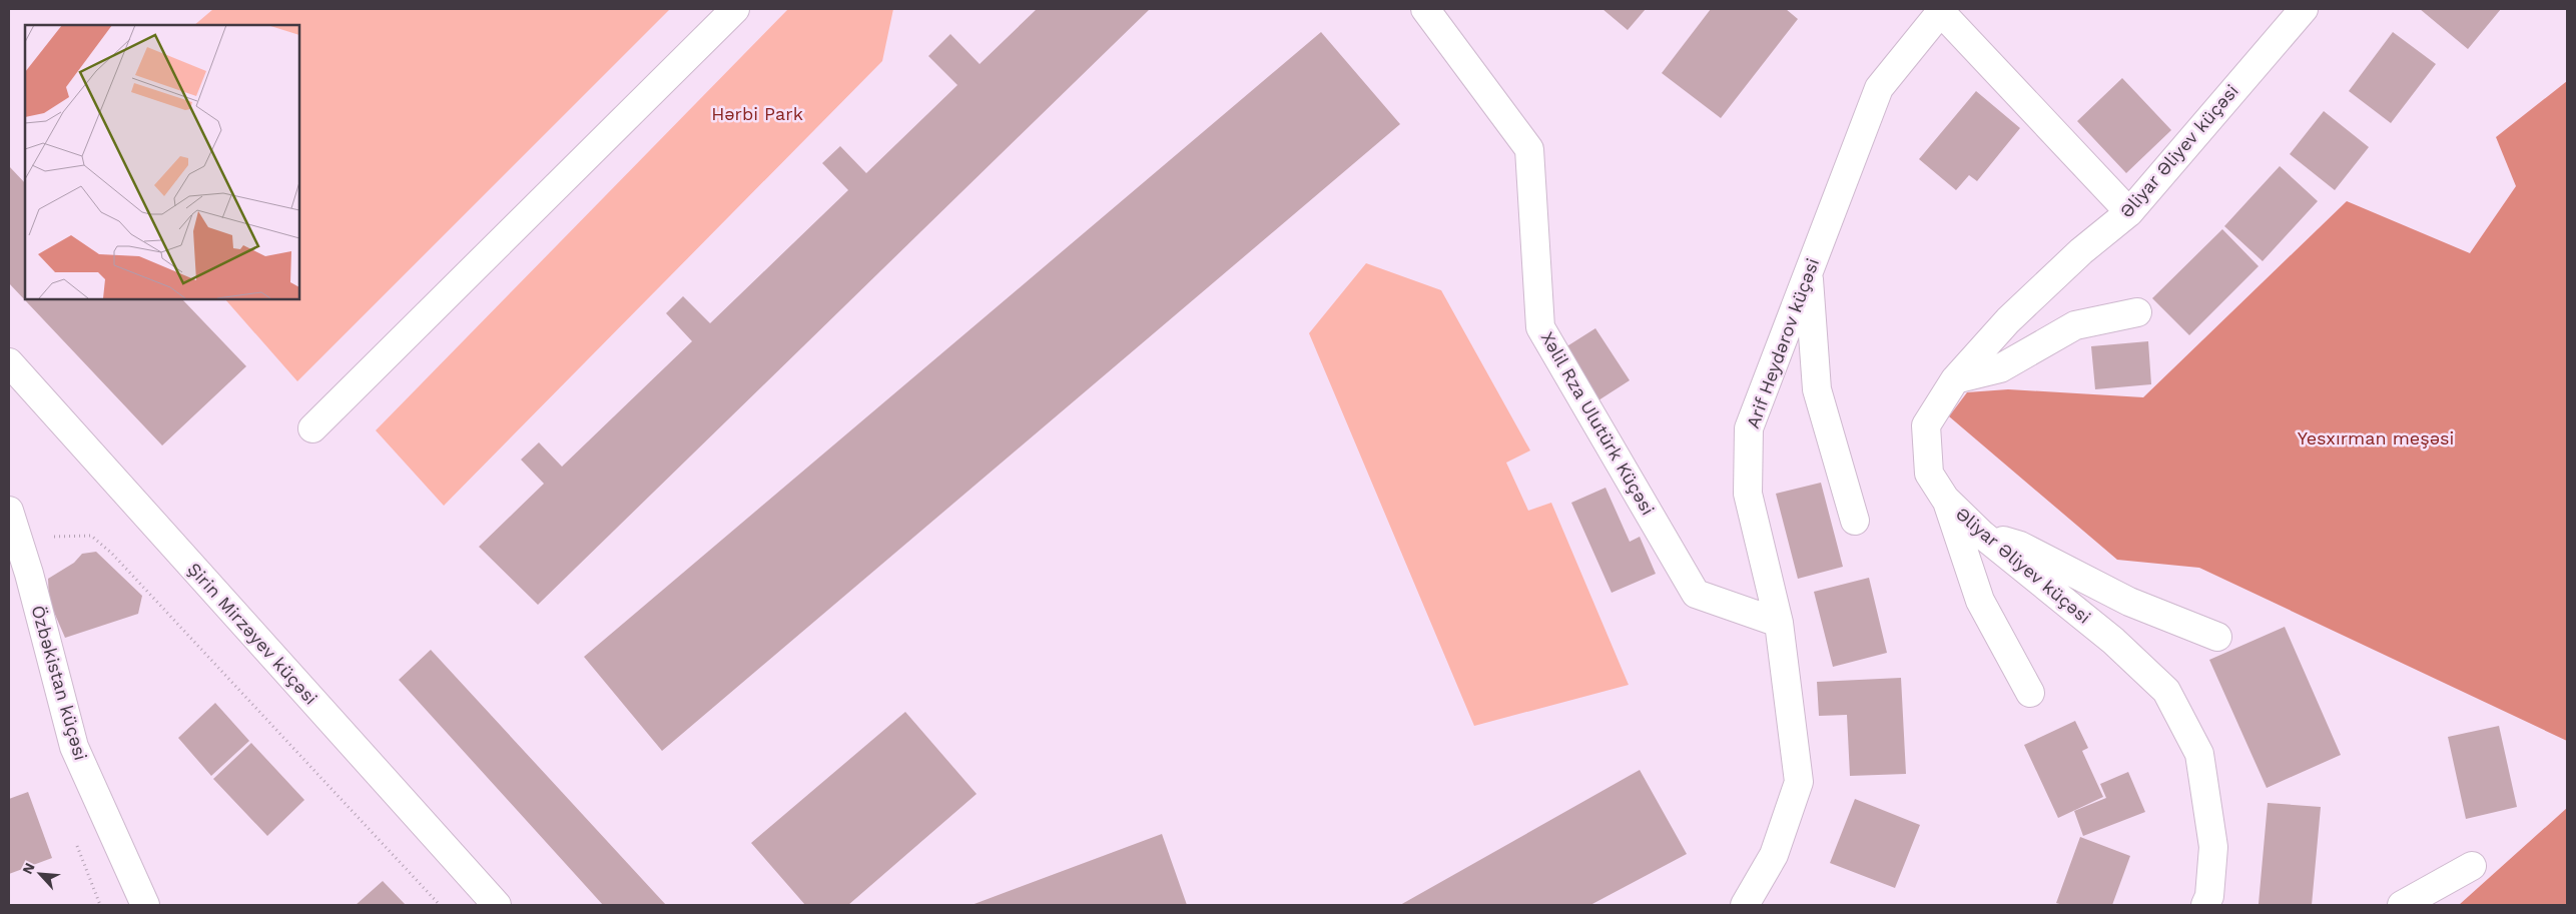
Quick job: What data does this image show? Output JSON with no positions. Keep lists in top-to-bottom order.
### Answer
{
  "streets": {
    "street": [
      "Əliyar Əliyev küçəsi",
      "Arif Heydərov küçəsi",
      "Xəlil Rza Ulutürk Küçəsi",
      "Şirin Mirzəyev küçəsi",
      "Özbəkistan küçəsi"
    ]
  },
  "crossings": [
    ["Arif Heydərov küçəsi", "Xəlil Rza Ulutürk Küçəsi"]
  ],
  "parks": ["Hərbi Park", "Yesxırman meşəsi"],
  "north": "top left"
}
